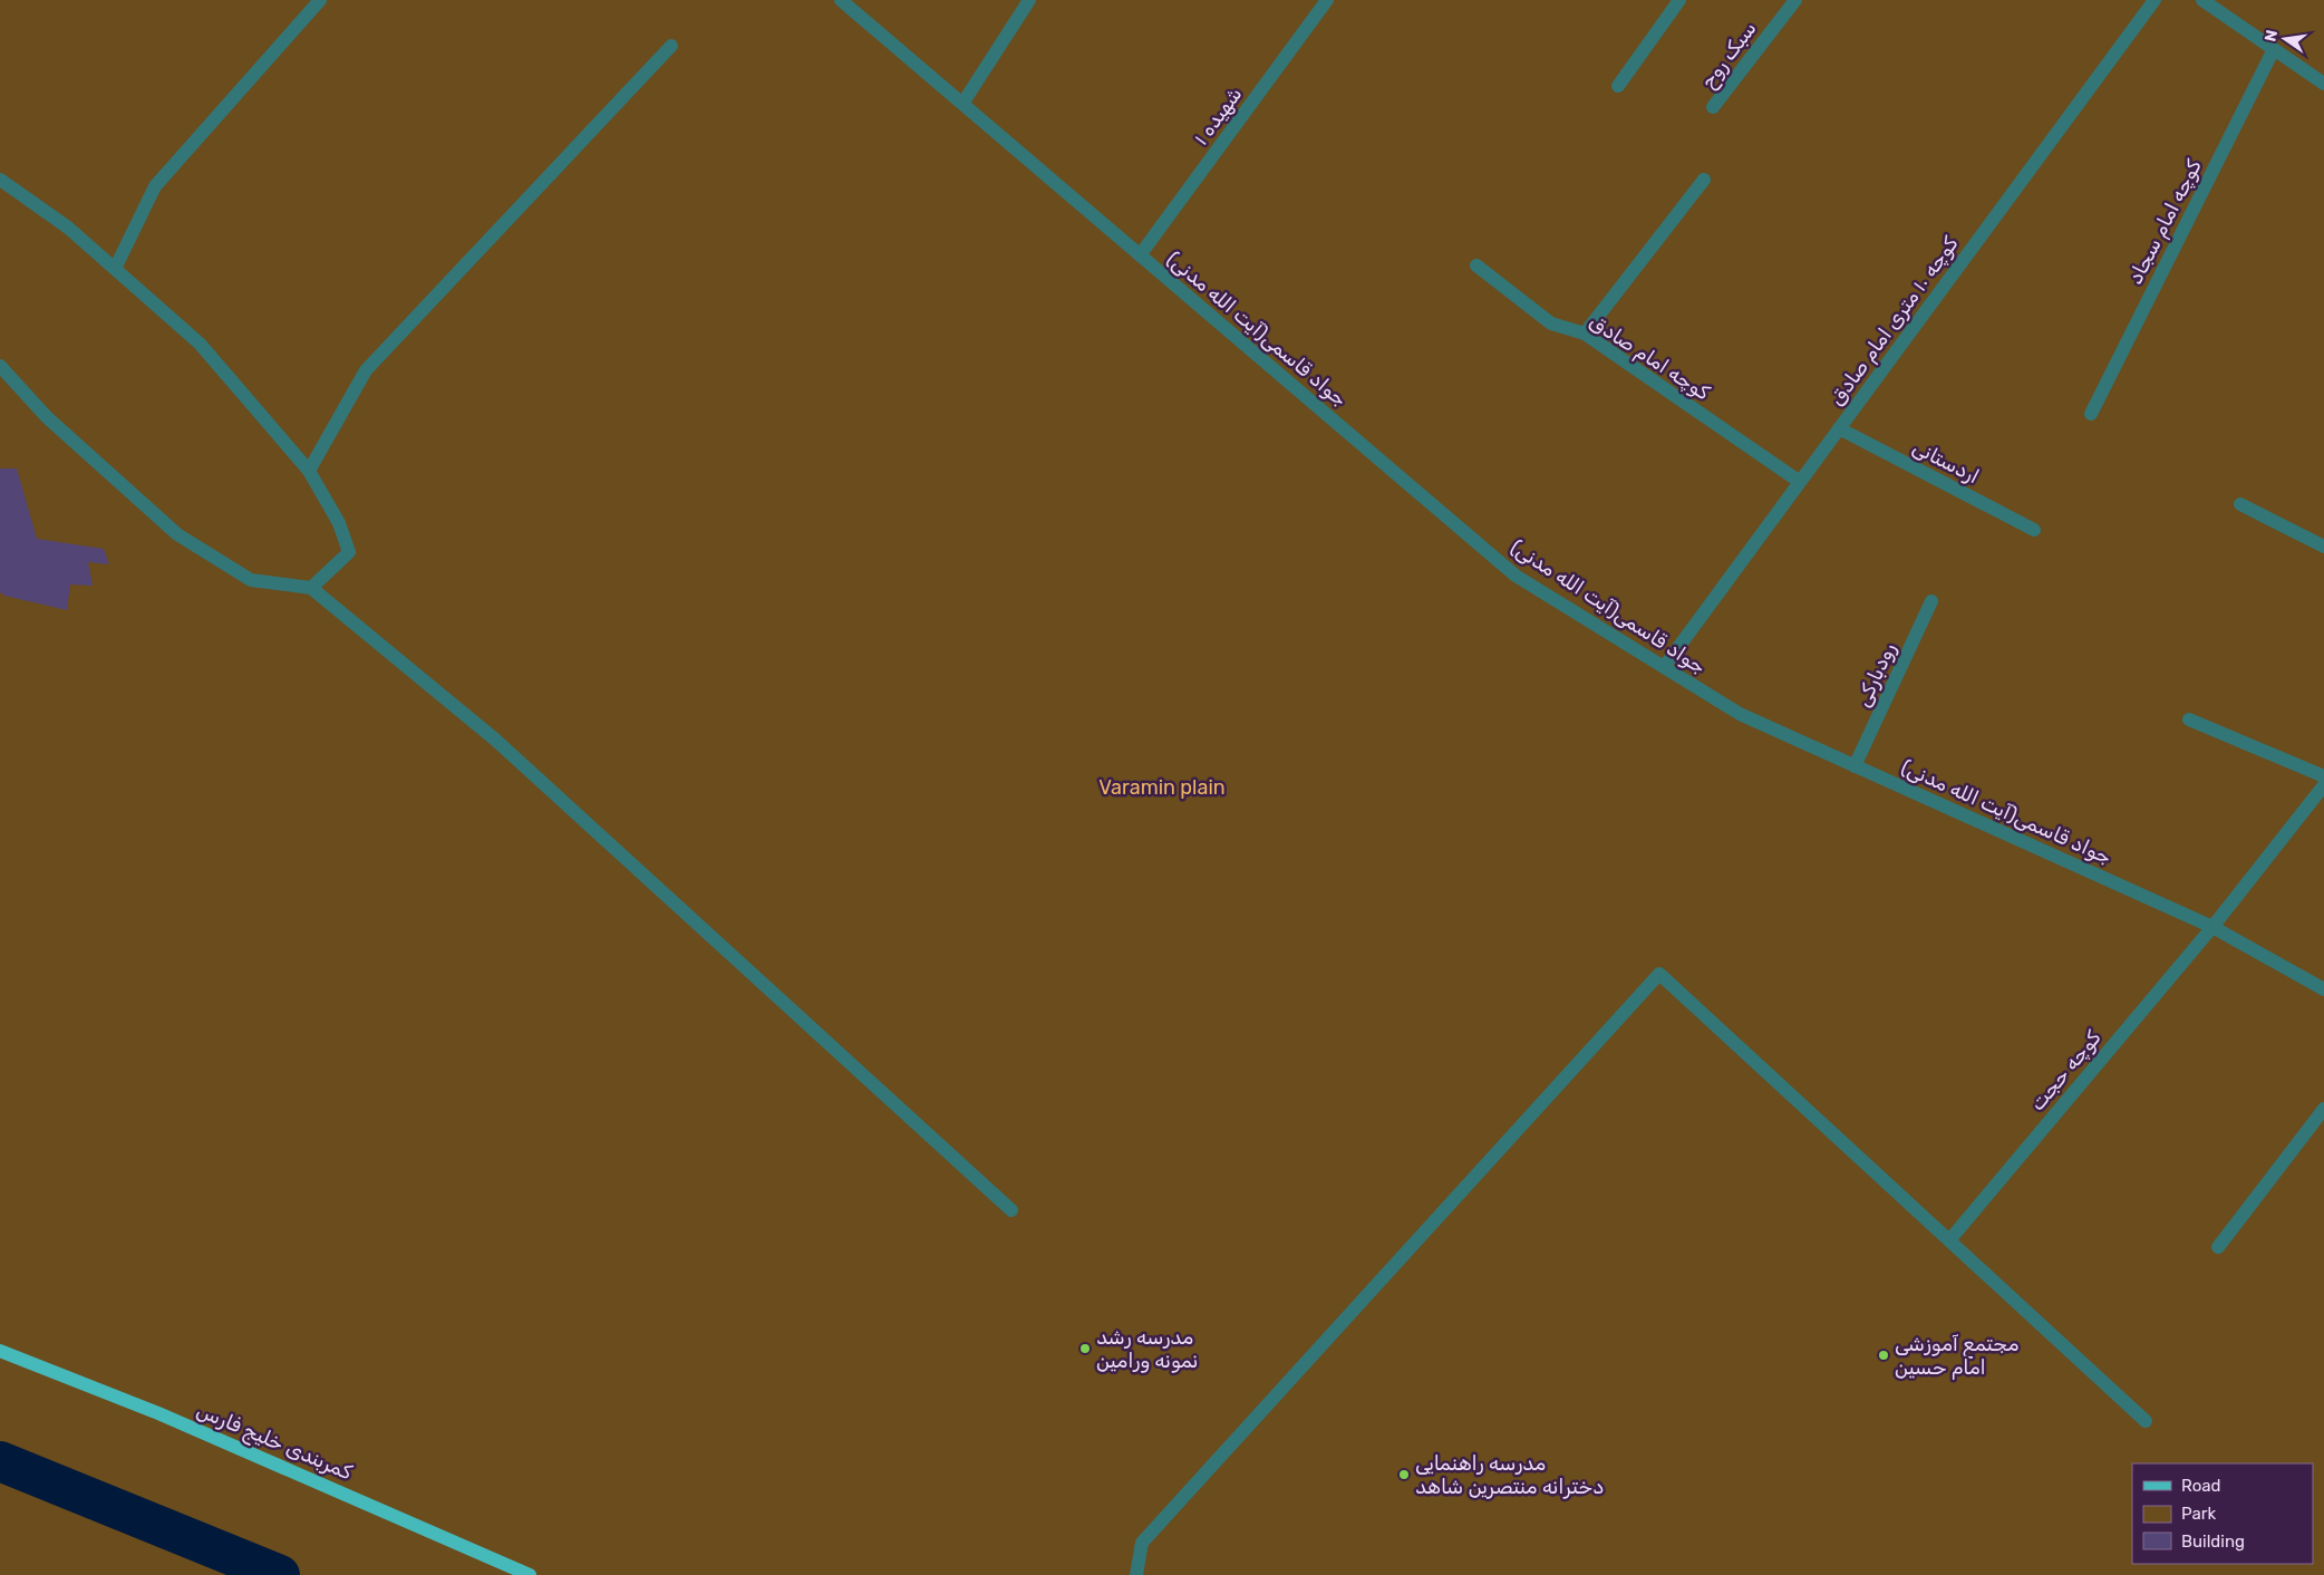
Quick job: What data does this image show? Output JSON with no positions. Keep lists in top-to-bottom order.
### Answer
{
  "streets": {
    "main road": ["کمربندی خلیج فارس"],
    "street": [
      "سبک روح",
      "شهیده ۱",
      "کوچه امام سجاد",
      "کوچه ۱۰ متری امام صادق",
      "جواد قاسمی(آیت الله مدنی)",
      "کوچه امام صادق",
      "اردستانی",
      "رودبارکی",
      "کوچه حجت"
    ]
  },
  "crossings": [
    ["شهیده ۱", "جواد قاسمی(آیت الله مدنی)"],
    ["کوچه ۱۰ متری امام صادق", "جواد قاسمی(آیت الله مدنی)"],
    ["کوچه ۱۰ متری امام صادق", "کوچه امام صادق"],
    ["کوچه ۱۰ متری امام صادق", "اردستانی"],
    ["جواد قاسمی(آیت الله مدنی)", "رودبارکی"],
    ["جواد قاسمی(آیت الله مدنی)", "کوچه حجت"]
  ],
  "parks": ["Varamin plain"],
  "places": ["مدرسه رشد نمونه ورامین", "مجتمع آموزشی امام حسین", "مدرسه راهنمایی دخترانه منتصرین شاهد"],
  "legend": ["Road", "Park", "Building"],
  "north": "left"
}
